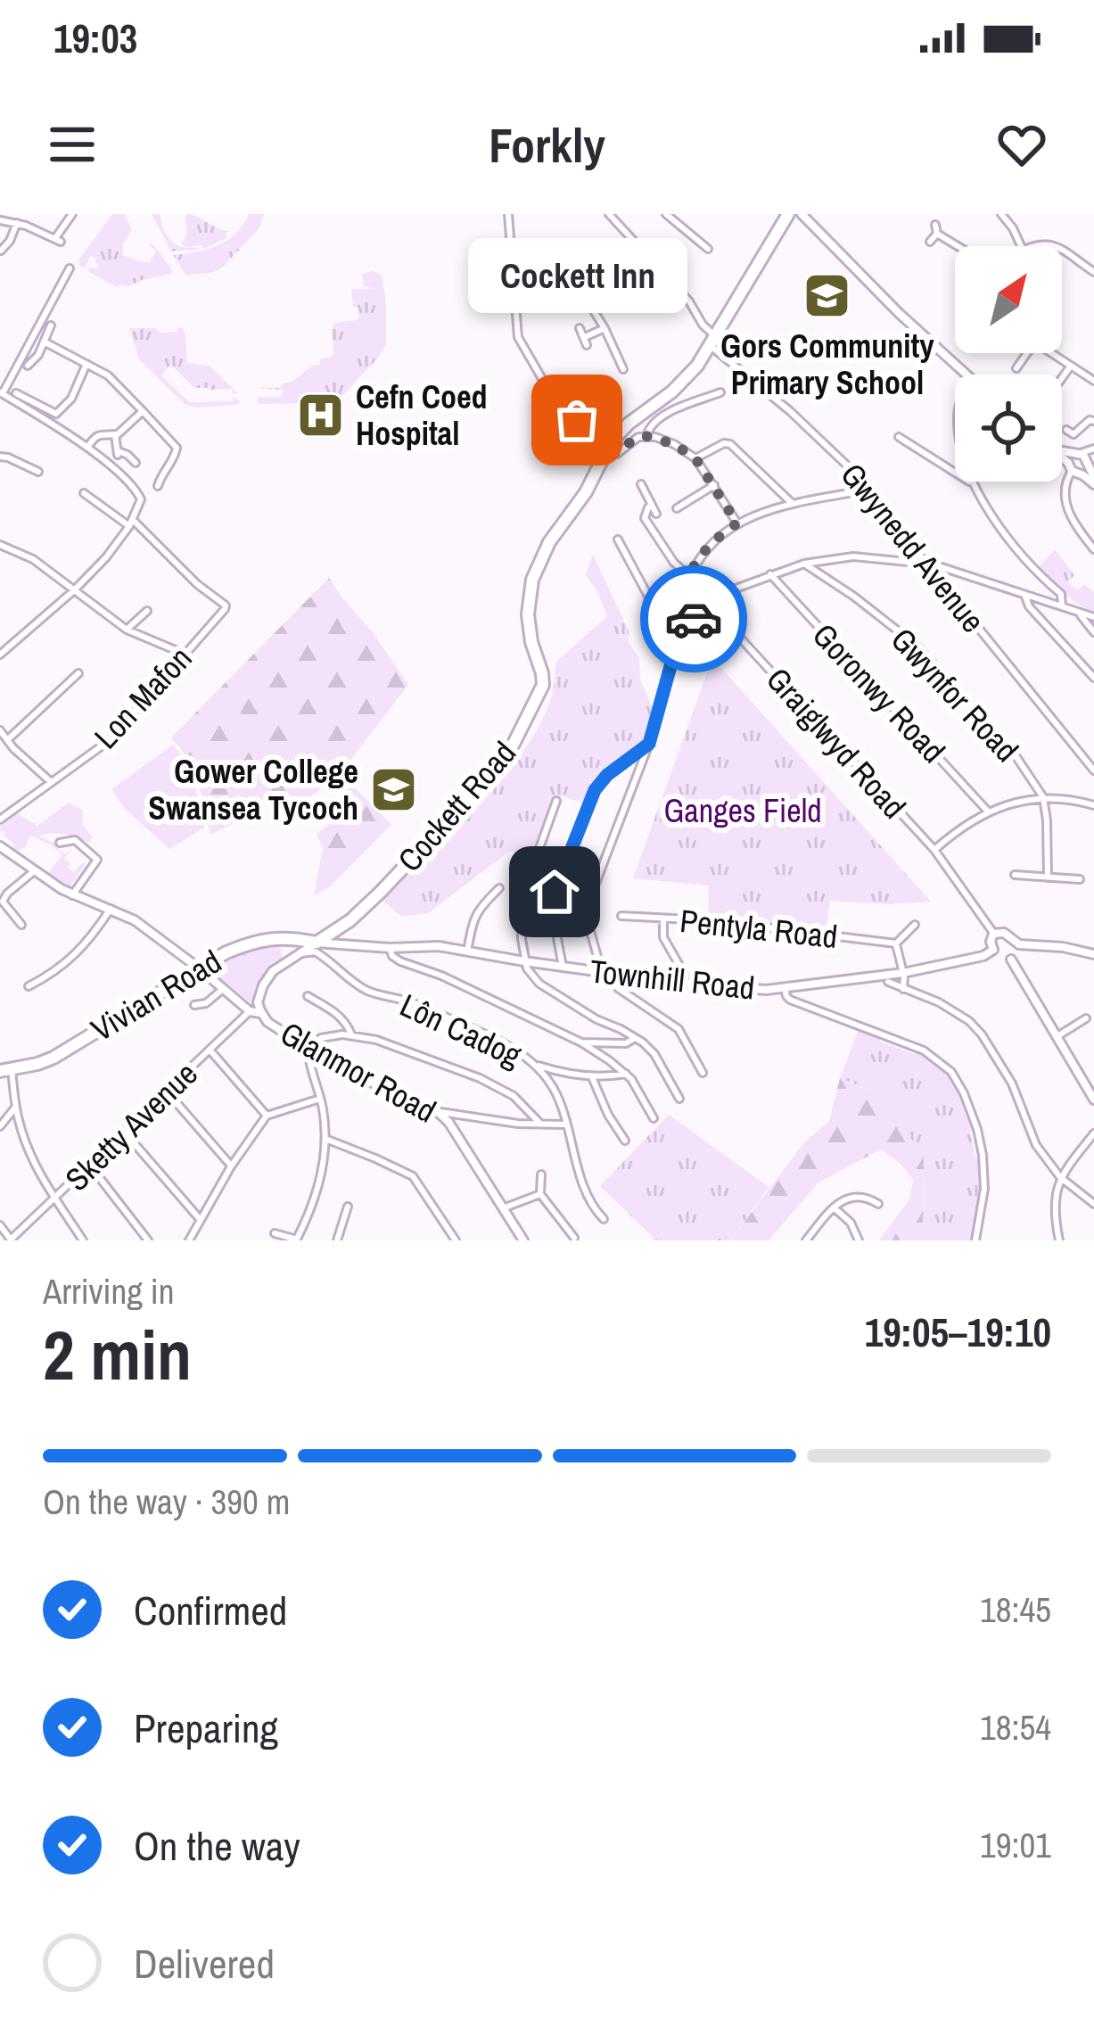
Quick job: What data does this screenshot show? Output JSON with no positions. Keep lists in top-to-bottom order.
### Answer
{
  "streets": {
    "main road": ["Cockett Road", "Vivian Road"],
    "street": [
      "Gwynedd Avenue",
      "Goronwy Road",
      "Gwynfor Road",
      "Lon Mafon",
      "Graiglwyd Road",
      "Pentyla Road",
      "Townhill Road",
      "Lôn Cadog",
      "Glanmor Road",
      "Sketty Avenue"
    ]
  },
  "crossings": [
    ["Gwynedd Avenue", "Cockett Road"],
    ["Cockett Road", "Townhill Road"],
    ["Cockett Road", "Vivian Road"],
    ["Townhill Road", "Vivian Road"]
  ],
  "parks": ["Ganges Field"],
  "places": {
    "school or university": ["Gors Community Primary School", "Gower College Swansea Tycoch"],
    "hospital": ["Cefn Coed Hospital"],
    "other": ["Cockett Inn"]
  },
  "north": "top right",
  "page": {
    "status": "19:03",
    "header": "Forkly",
    "bubble": "Cockett Inn",
    "heading": ["2 min", "Arriving in", "19:05–19:10"],
    "bar": "On the way · 390 m",
    "list": [
      ["Confirmed", "18:45"],
      ["Preparing", "18:54"],
      ["On the way", "19:01"],
      "Delivered"
    ]
  }
}
